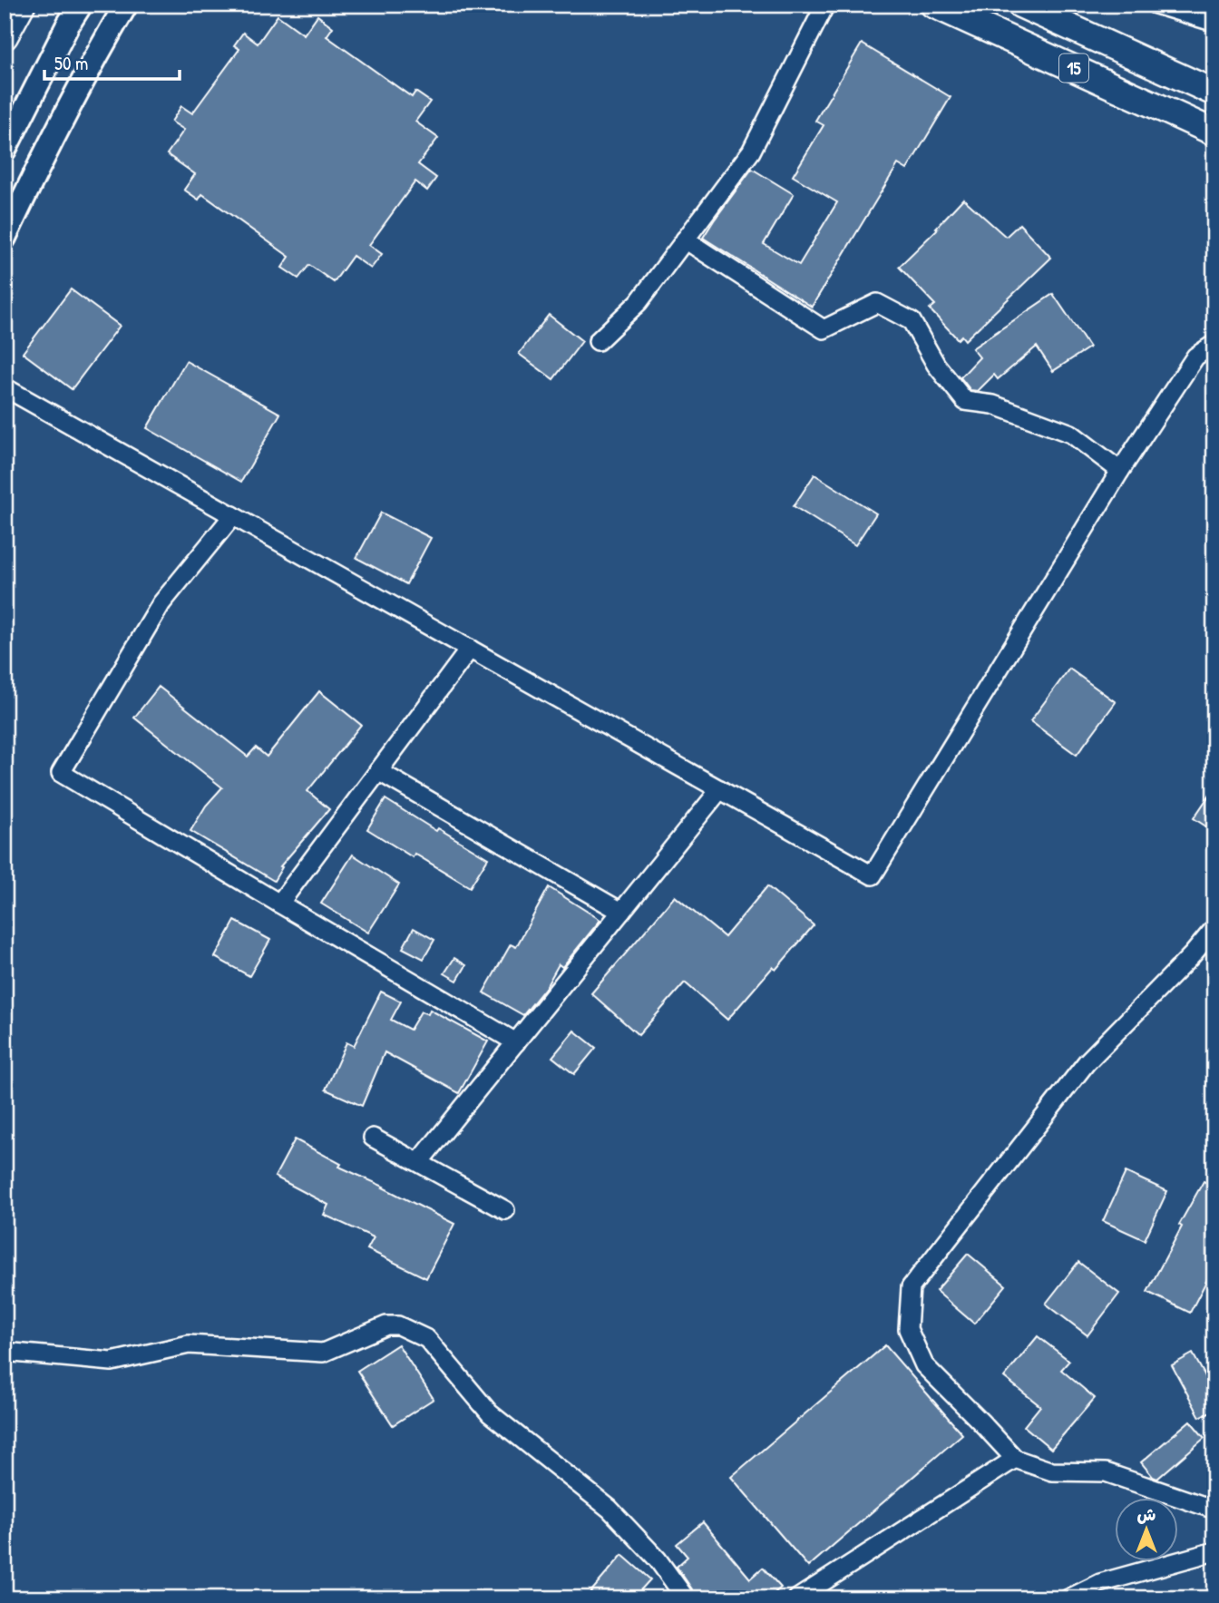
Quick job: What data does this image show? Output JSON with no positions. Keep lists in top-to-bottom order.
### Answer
{
  "streets": {
    "highway": ["15"]
  },
  "scale_bar": "50 m",
  "north": "top"
}
